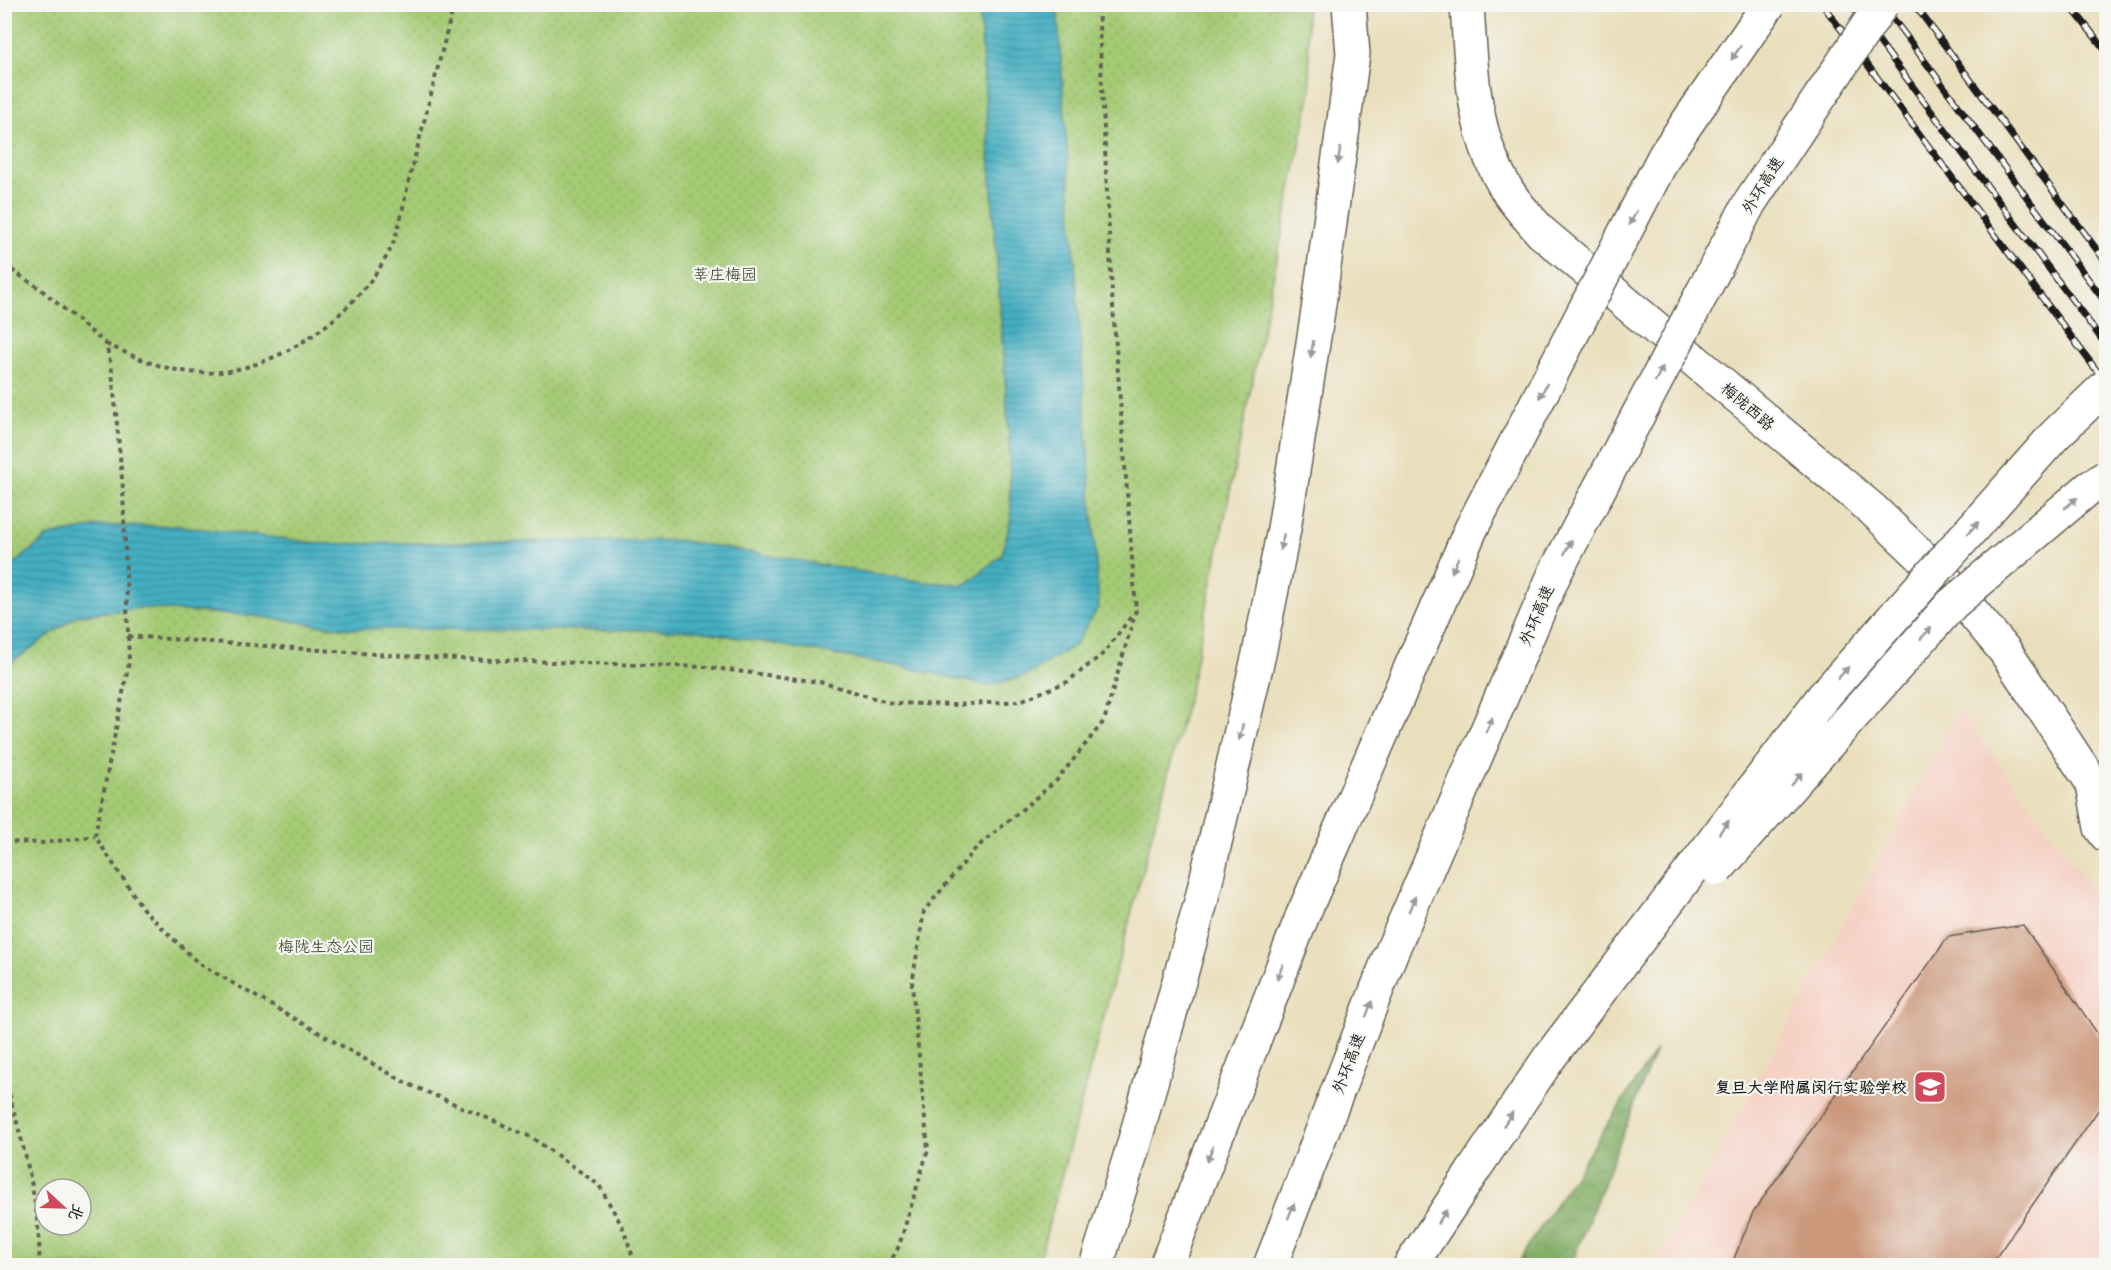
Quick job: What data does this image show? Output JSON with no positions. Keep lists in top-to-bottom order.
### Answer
{
  "streets": {
    "main road": ["外环高速", "梅陇西路"]
  },
  "parks": ["莘庄梅园", "梅陇生态公园"],
  "places": {
    "school or university": ["复旦大学附属闵行实验学校"]
  },
  "north": "right"
}
